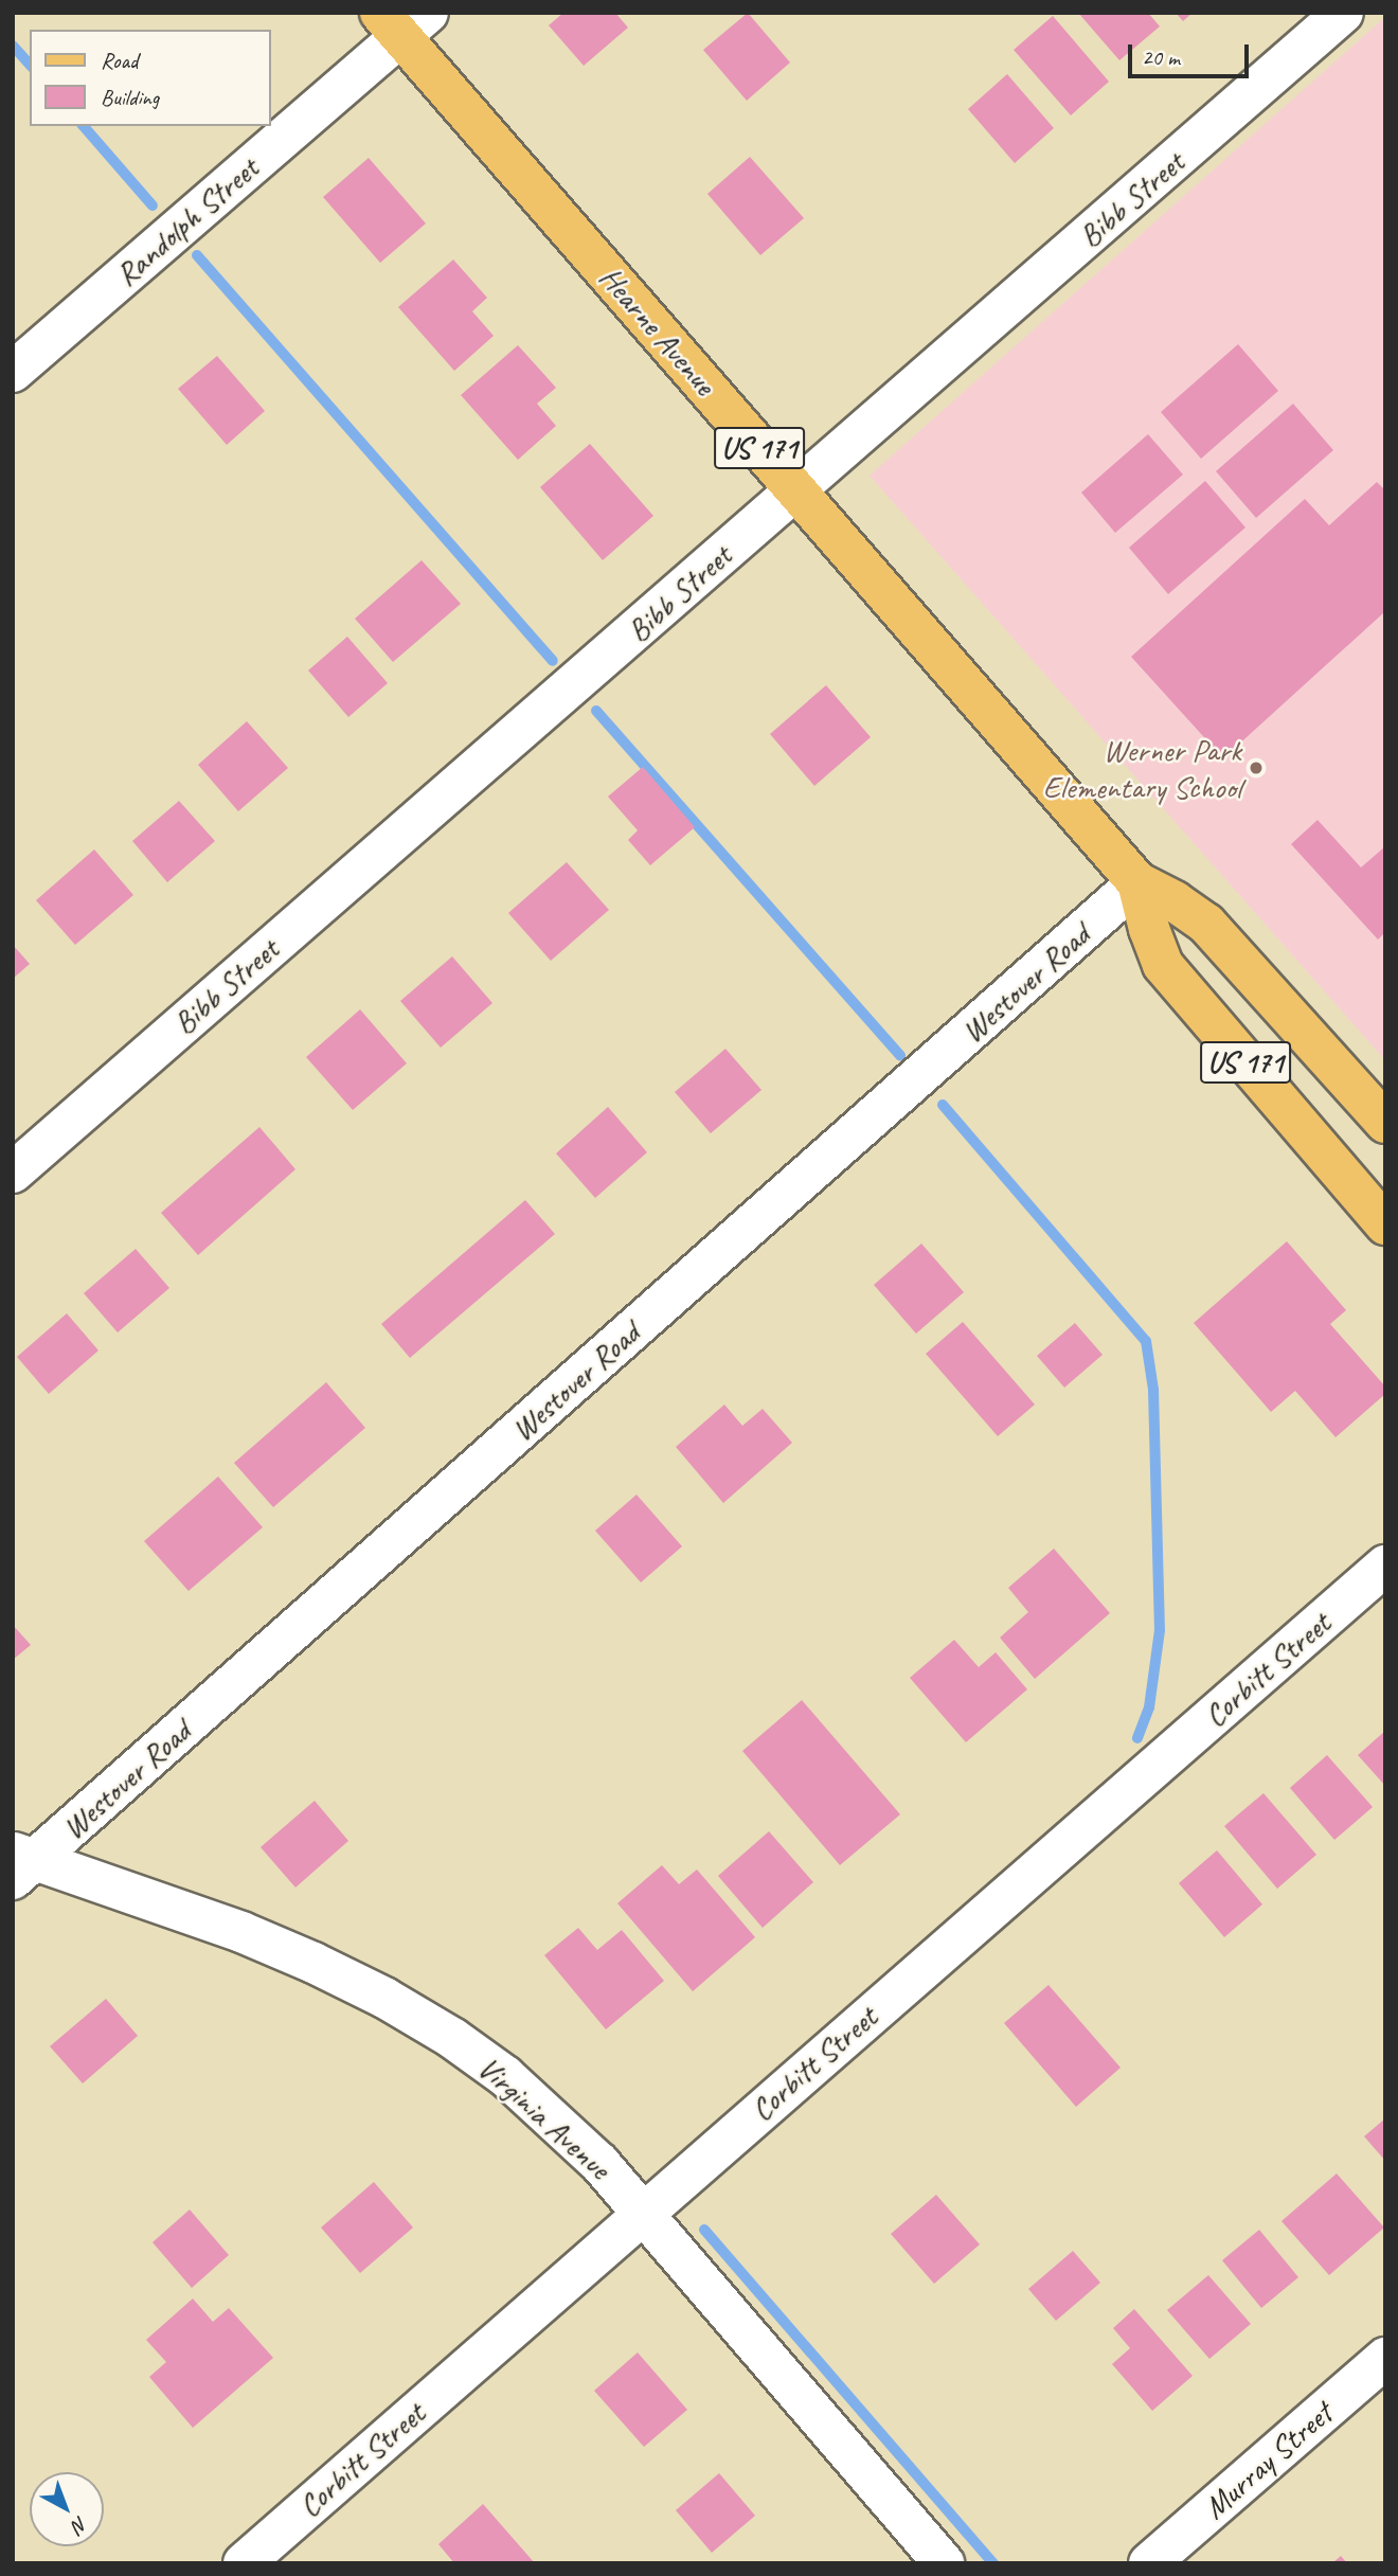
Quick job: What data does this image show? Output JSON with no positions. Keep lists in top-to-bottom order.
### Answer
{
  "streets": {
    "main road": ["Hearne Avenue", "US 171"],
    "street": [
      "Bibb Street",
      "Randolph Street",
      "Westover Road",
      "Corbitt Street",
      "Virginia Avenue",
      "Murray Street"
    ]
  },
  "crossings": [
    ["Bibb Street", "Hearne Avenue"],
    ["Randolph Street", "Hearne Avenue"],
    ["Hearne Avenue", "Westover Road"],
    ["Westover Road", "Virginia Avenue"],
    ["Corbitt Street", "Virginia Avenue"]
  ],
  "places": ["Werner Park Elementary School"],
  "legend": ["Road", "Building"],
  "scale_bar": "20 m",
  "north": "bottom right"
}
